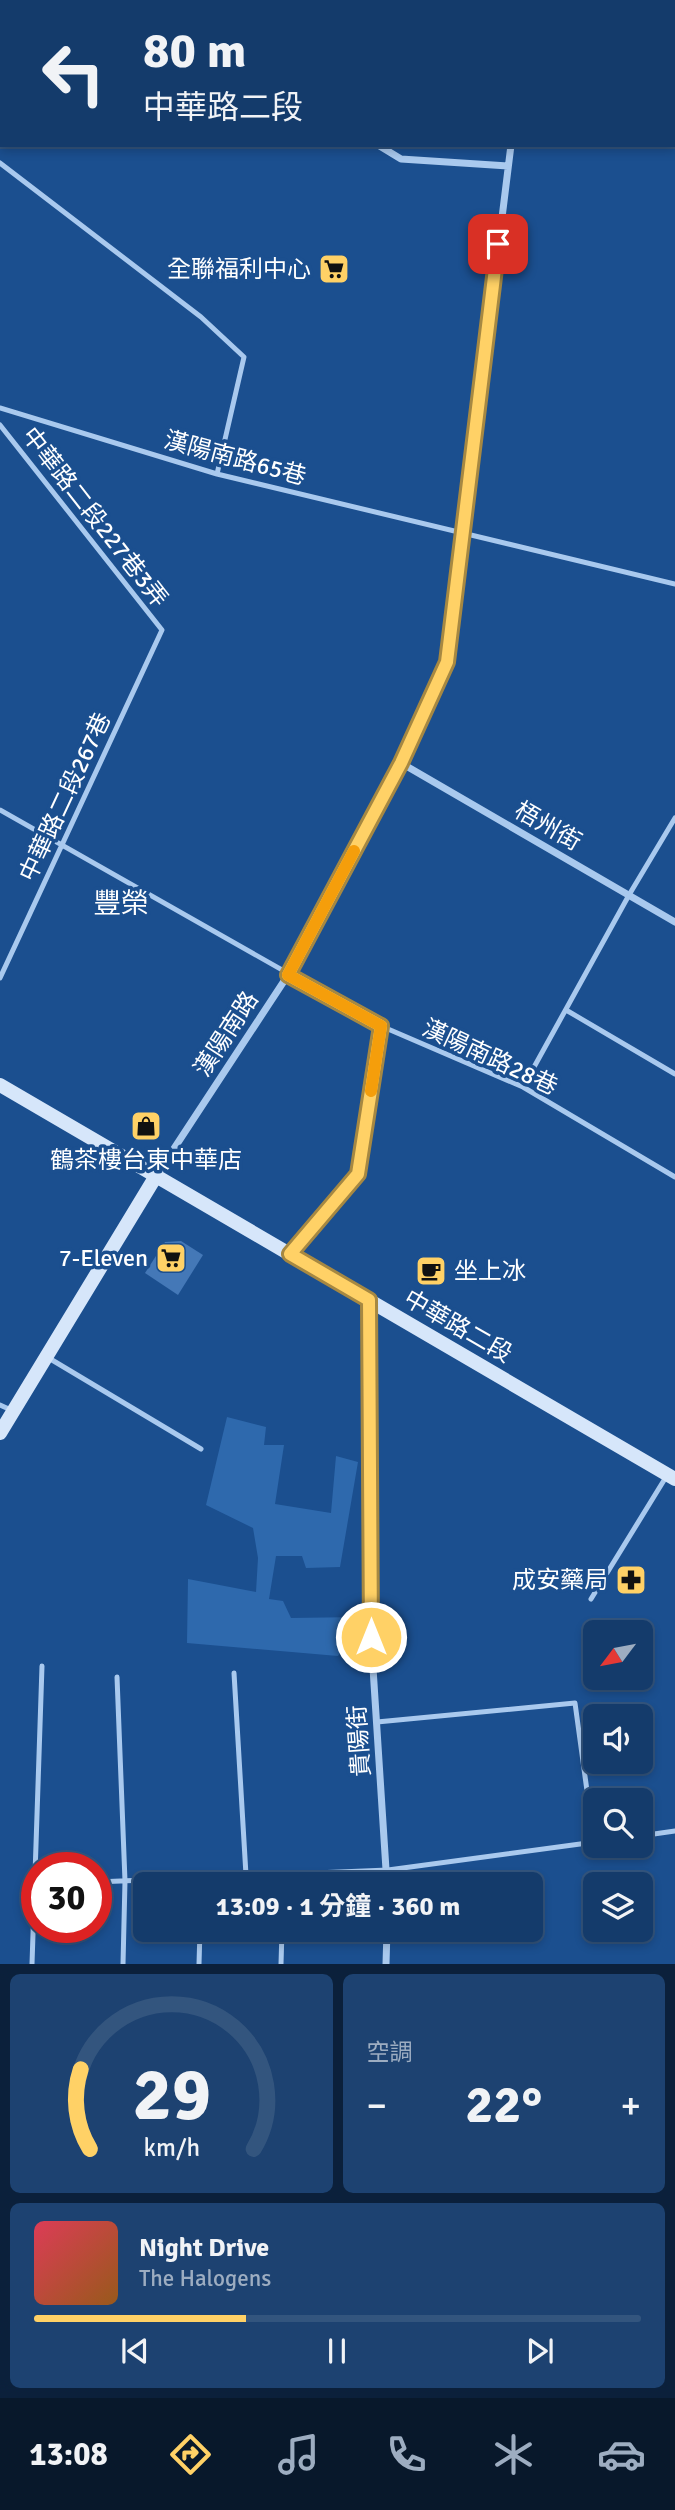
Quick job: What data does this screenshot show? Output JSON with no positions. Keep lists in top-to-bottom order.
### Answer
{
  "streets": {
    "street": [
      "梧州街",
      "漢陽南路",
      "中華路二段",
      "貴陽街"
    ],
    "lane": [
      "漢陽南路65巷",
      "中華路二段227巷3弄",
      "中華路二段267巷",
      "漢陽南路28巷"
    ]
  },
  "crossings": [
    ["漢陽南路65巷", "漢陽南路"],
    ["中華路二段227巷3弄", "中華路二段267巷"],
    ["中華路二段267巷", "漢陽南路28巷"],
    ["梧州街", "漢陽南路"],
    ["漢陽南路", "漢陽南路28巷"],
    ["漢陽南路", "中華路二段"],
    ["中華路二段", "貴陽街"]
  ],
  "districts": ["豐榮"],
  "places": {
    "supermarket": ["全聯福利中心", "7-Eleven"],
    "shop": ["鶴茶樓台東中華店"],
    "cafe": ["坐上冰"],
    "pharmacy": ["成安藥局"]
  },
  "north": "bottom left",
  "page": {
    "turn": ["80 m", "中華路二段"],
    "limit": "30",
    "trip": "13:09 · 1 分鐘 · 360 m",
    "tile": "空調",
    "heat": ["−", "22°", "+"],
    "song": ["Night Drive", "The Halogens"],
    "tabs": "13:08",
    "gauge": ["29", "km/h"]
  }
}
